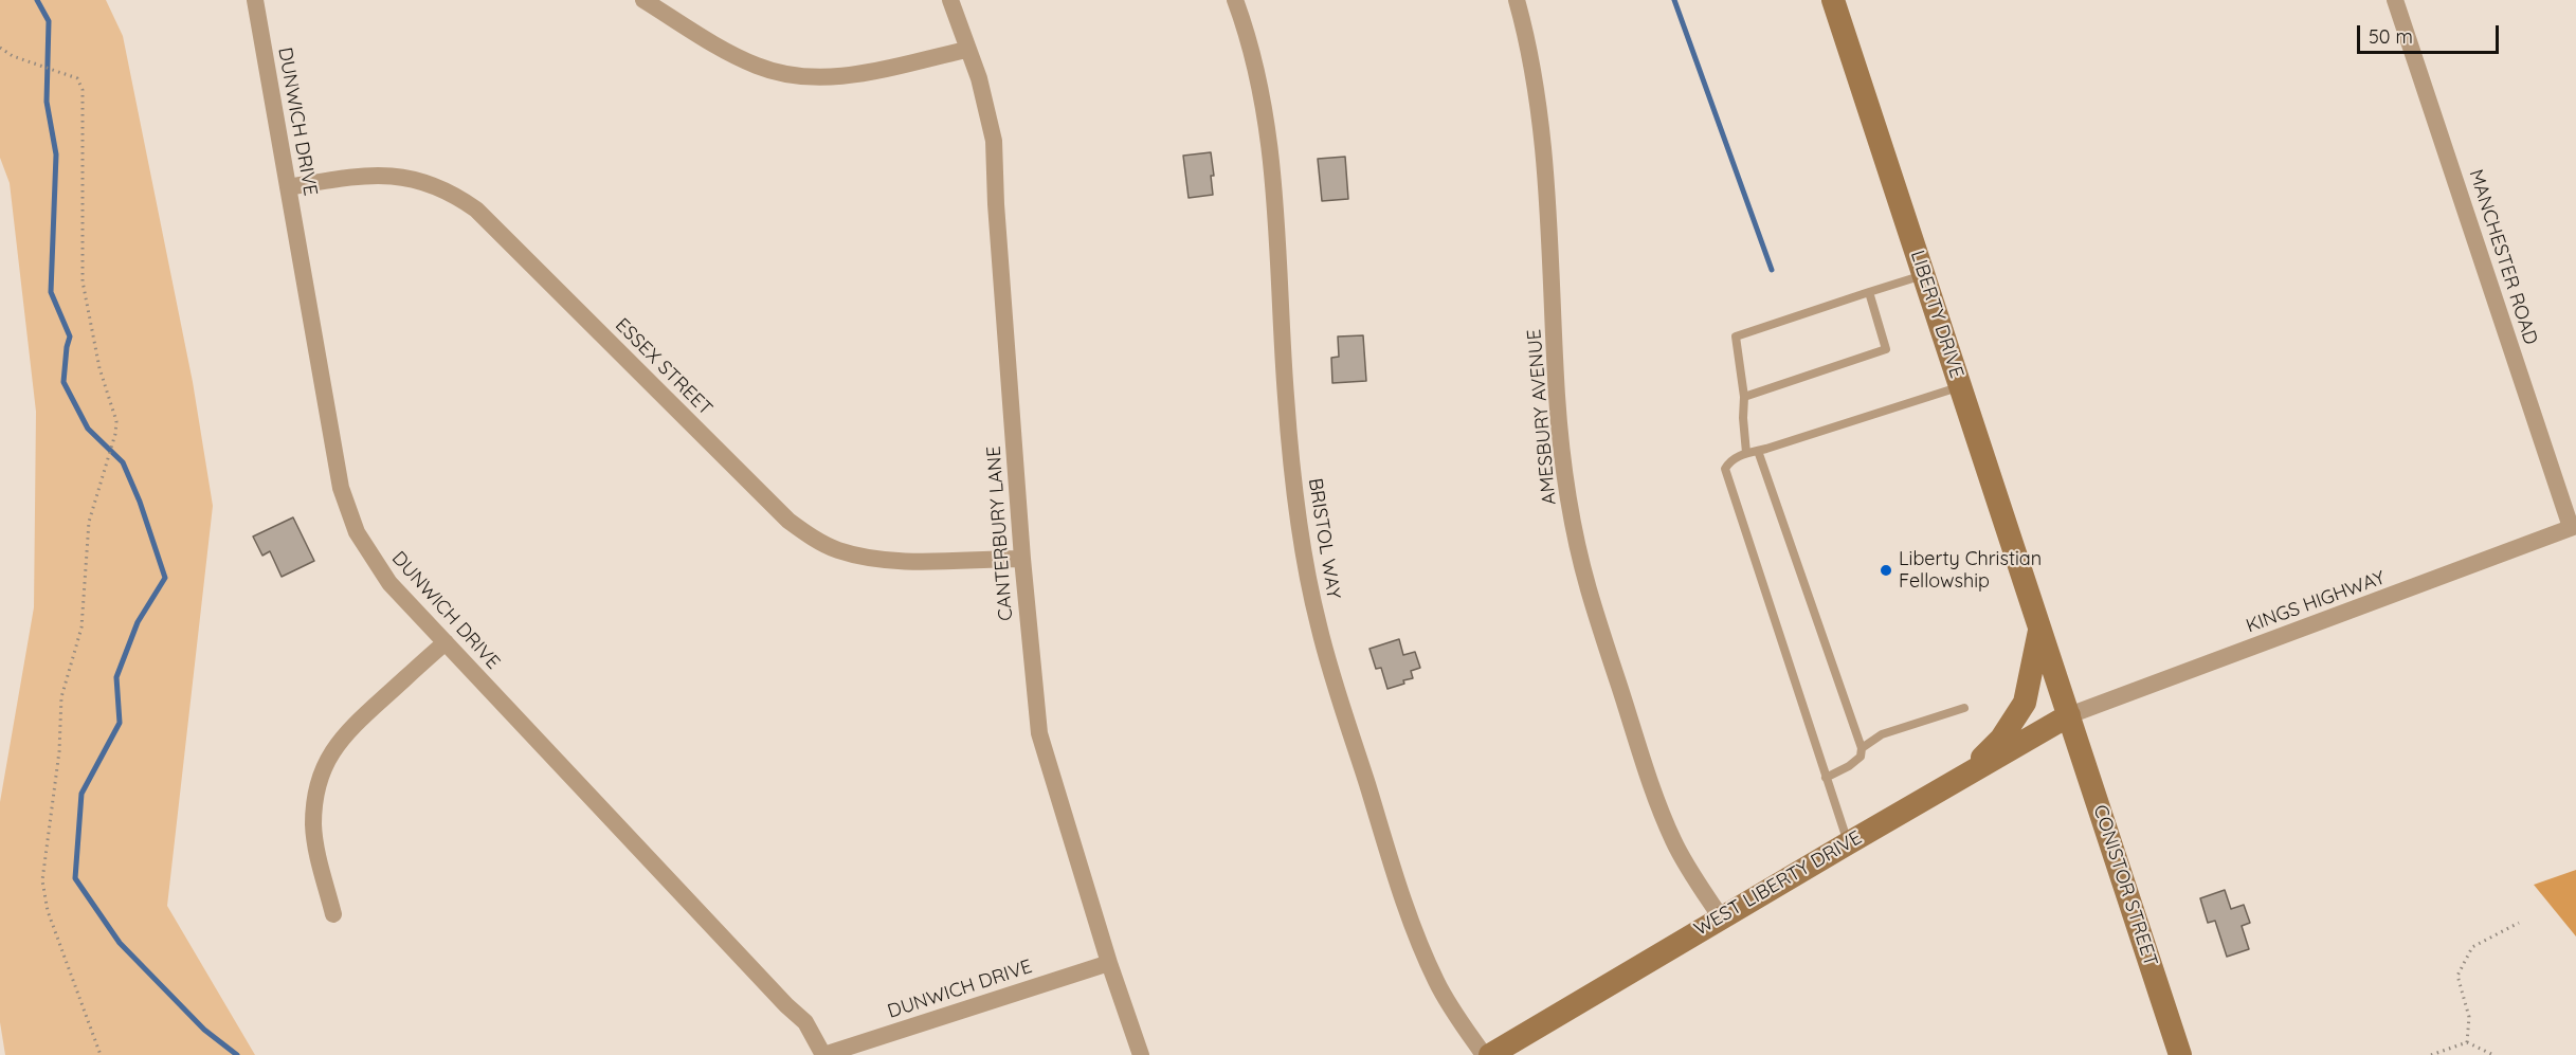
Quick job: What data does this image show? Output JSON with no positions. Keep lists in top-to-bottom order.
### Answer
{
  "streets": {
    "main road": ["LIBERTY DRIVE", "WEST LIBERTY DRIVE", "CONISTOR STREET"],
    "street": [
      "DUNWICH DRIVE",
      "MANCHESTER ROAD",
      "ESSEX STREET",
      "AMESBURY AVENUE",
      "CANTERBURY LANE",
      "BRISTOL WAY",
      "KINGS HIGHWAY"
    ]
  },
  "crossings": [
    ["DUNWICH DRIVE", "ESSEX STREET"],
    ["DUNWICH DRIVE", "CANTERBURY LANE"],
    ["MANCHESTER ROAD", "KINGS HIGHWAY"],
    ["LIBERTY DRIVE", "KINGS HIGHWAY"],
    ["LIBERTY DRIVE", "WEST LIBERTY DRIVE"],
    ["LIBERTY DRIVE", "CONISTOR STREET"],
    ["ESSEX STREET", "CANTERBURY LANE"],
    ["AMESBURY AVENUE", "WEST LIBERTY DRIVE"],
    ["KINGS HIGHWAY", "WEST LIBERTY DRIVE"],
    ["KINGS HIGHWAY", "CONISTOR STREET"],
    ["WEST LIBERTY DRIVE", "CONISTOR STREET"]
  ],
  "places": ["Liberty Christian Fellowship"],
  "scale_bar": "50 m"
}
